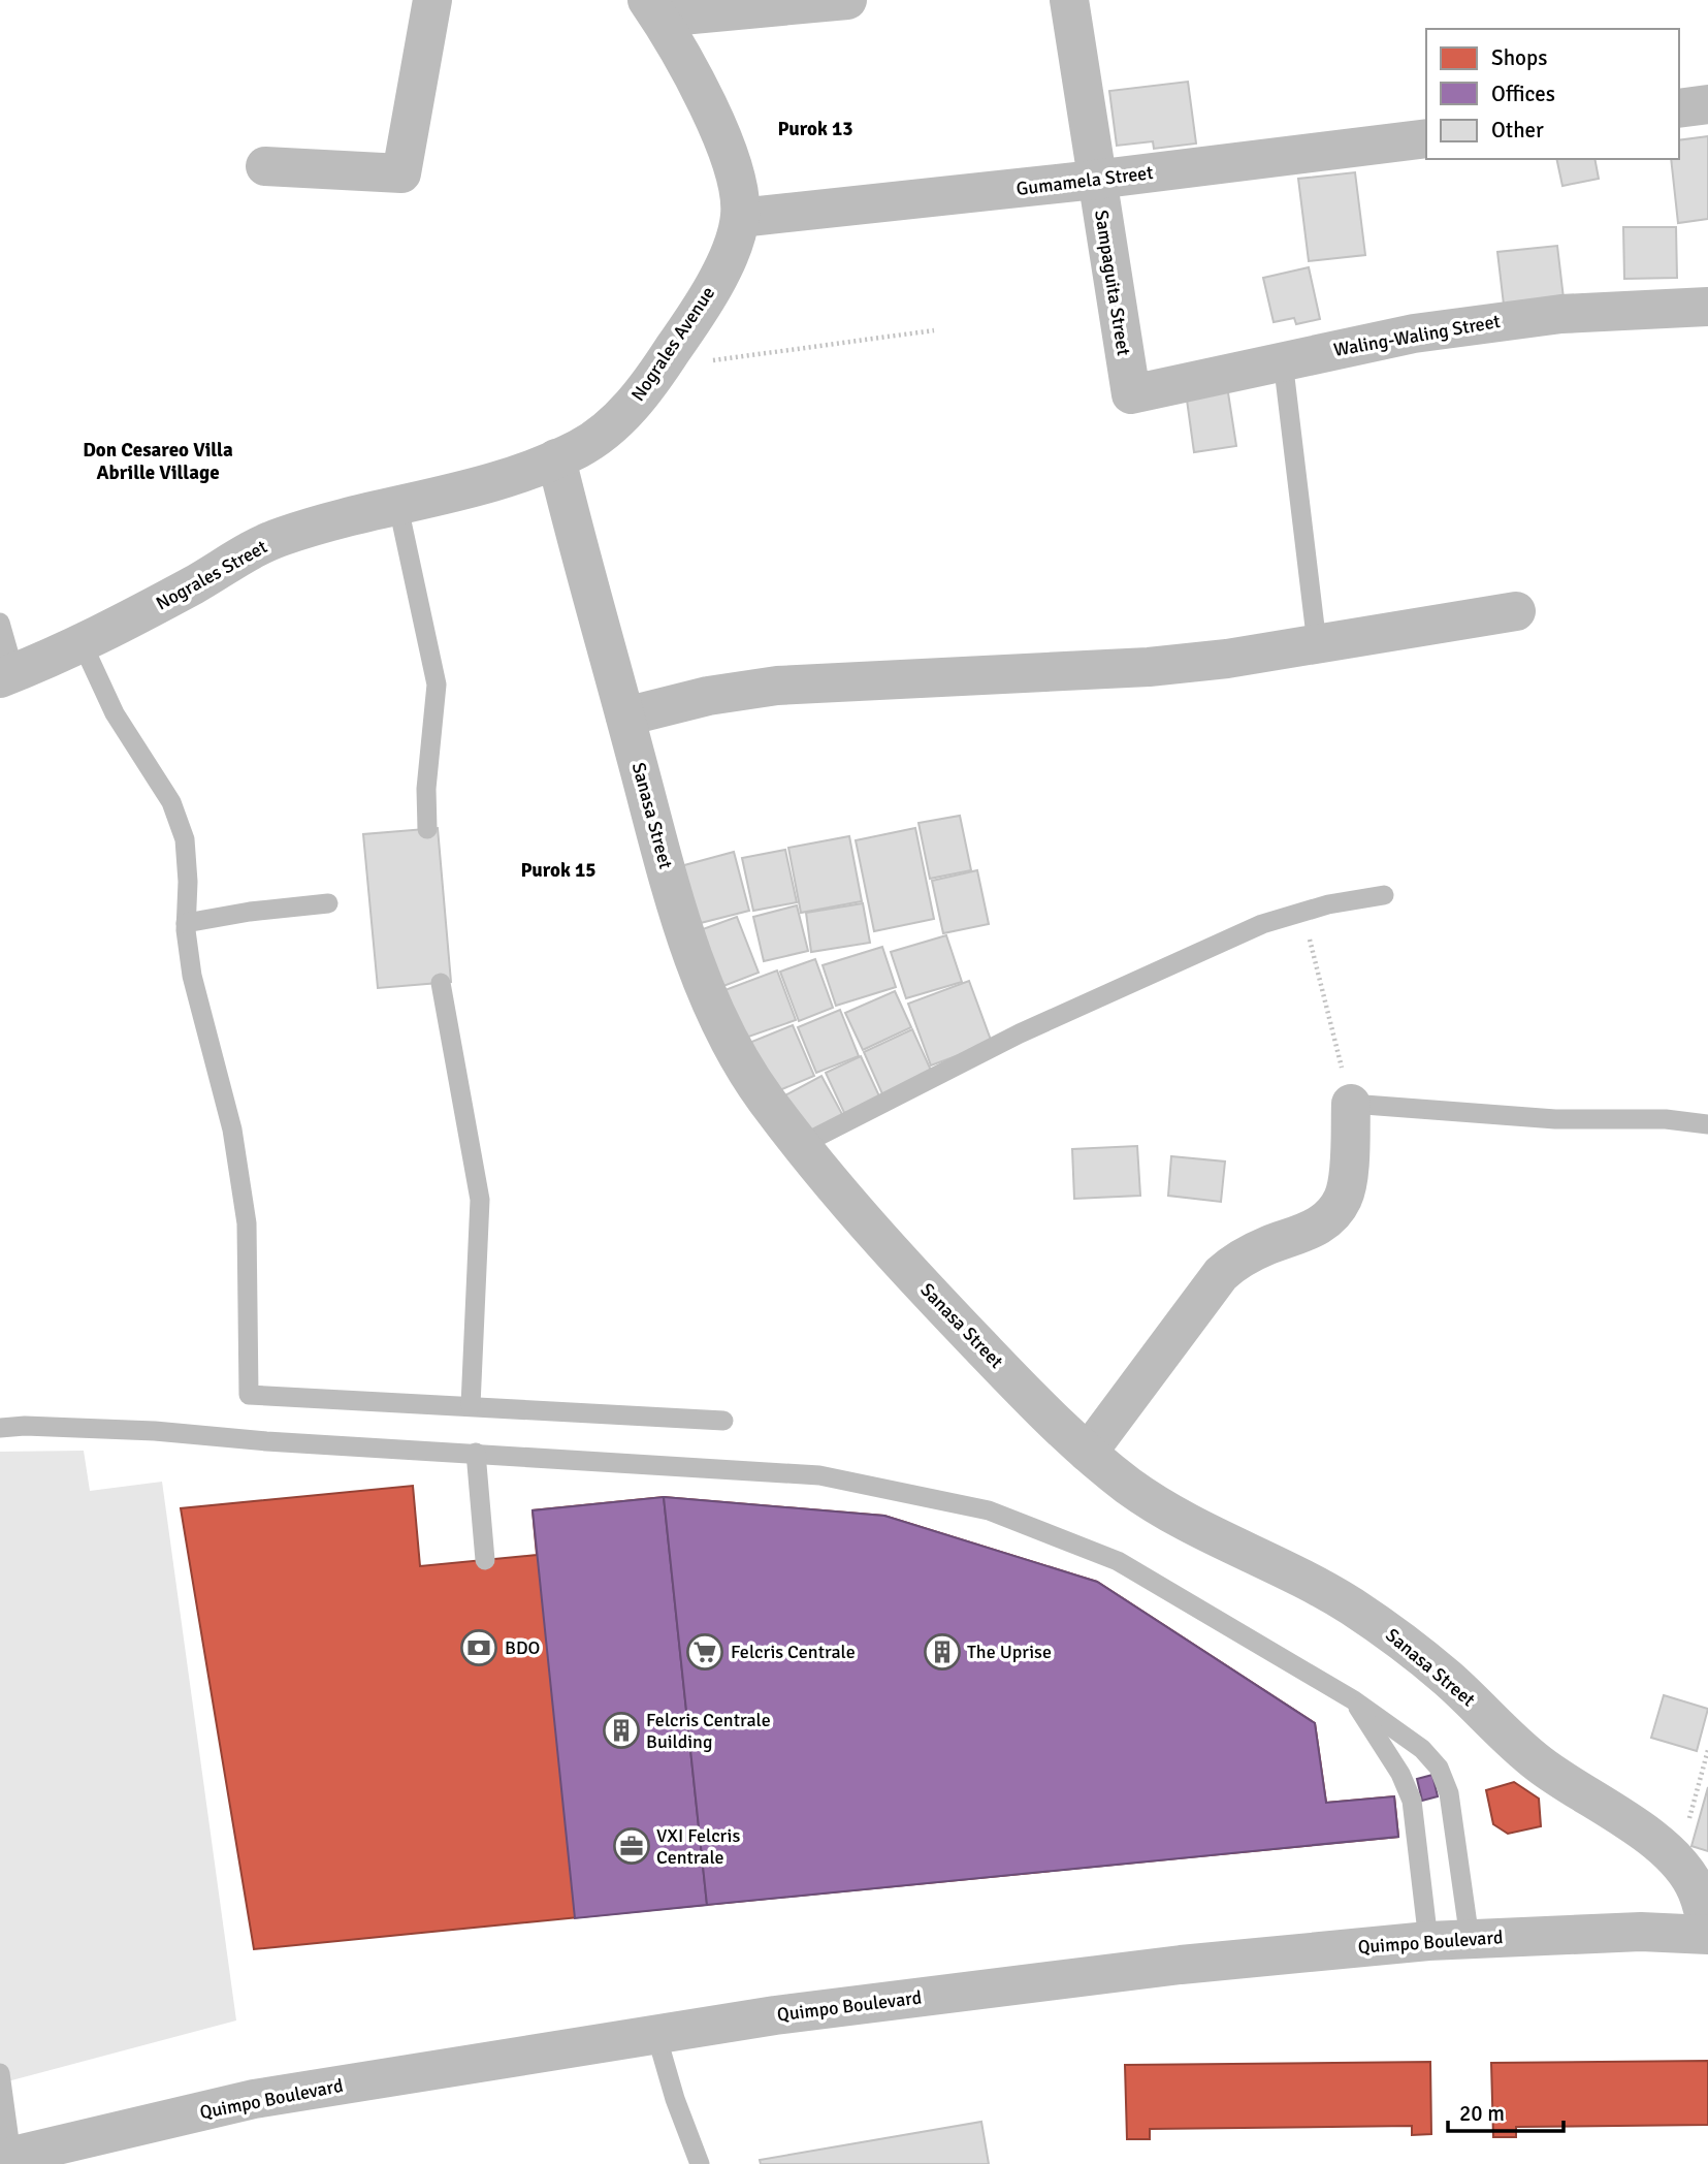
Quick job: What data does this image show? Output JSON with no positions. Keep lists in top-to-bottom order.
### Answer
{
  "streets": {
    "street": [
      "Gumamela Street",
      "Sampaguita Street",
      "Waling-Waling Street",
      "Nograles Avenue",
      "Nograles Street",
      "Sanasa Street",
      "Quimpo Boulevard"
    ]
  },
  "crossings": [
    ["Gumamela Street", "Sampaguita Street"],
    ["Gumamela Street", "Nograles Avenue"],
    ["Sampaguita Street", "Waling-Waling Street"],
    ["Nograles Avenue", "Nograles Street"],
    ["Nograles Avenue", "Sanasa Street"],
    ["Nograles Street", "Sanasa Street"],
    ["Sanasa Street", "Quimpo Boulevard"]
  ],
  "districts": ["Purok 13", "Don Cesareo Villa Abrille Village", "Purok 15"],
  "places": {
    "bank": ["BDO"],
    "supermarket": ["Felcris Centrale"],
    "building": ["The Uprise", "Felcris Centrale Building"],
    "office": ["VXI Felcris Centrale"]
  },
  "legend": ["Shops", "Offices", "Other"],
  "scale_bar": "20 m"
}
